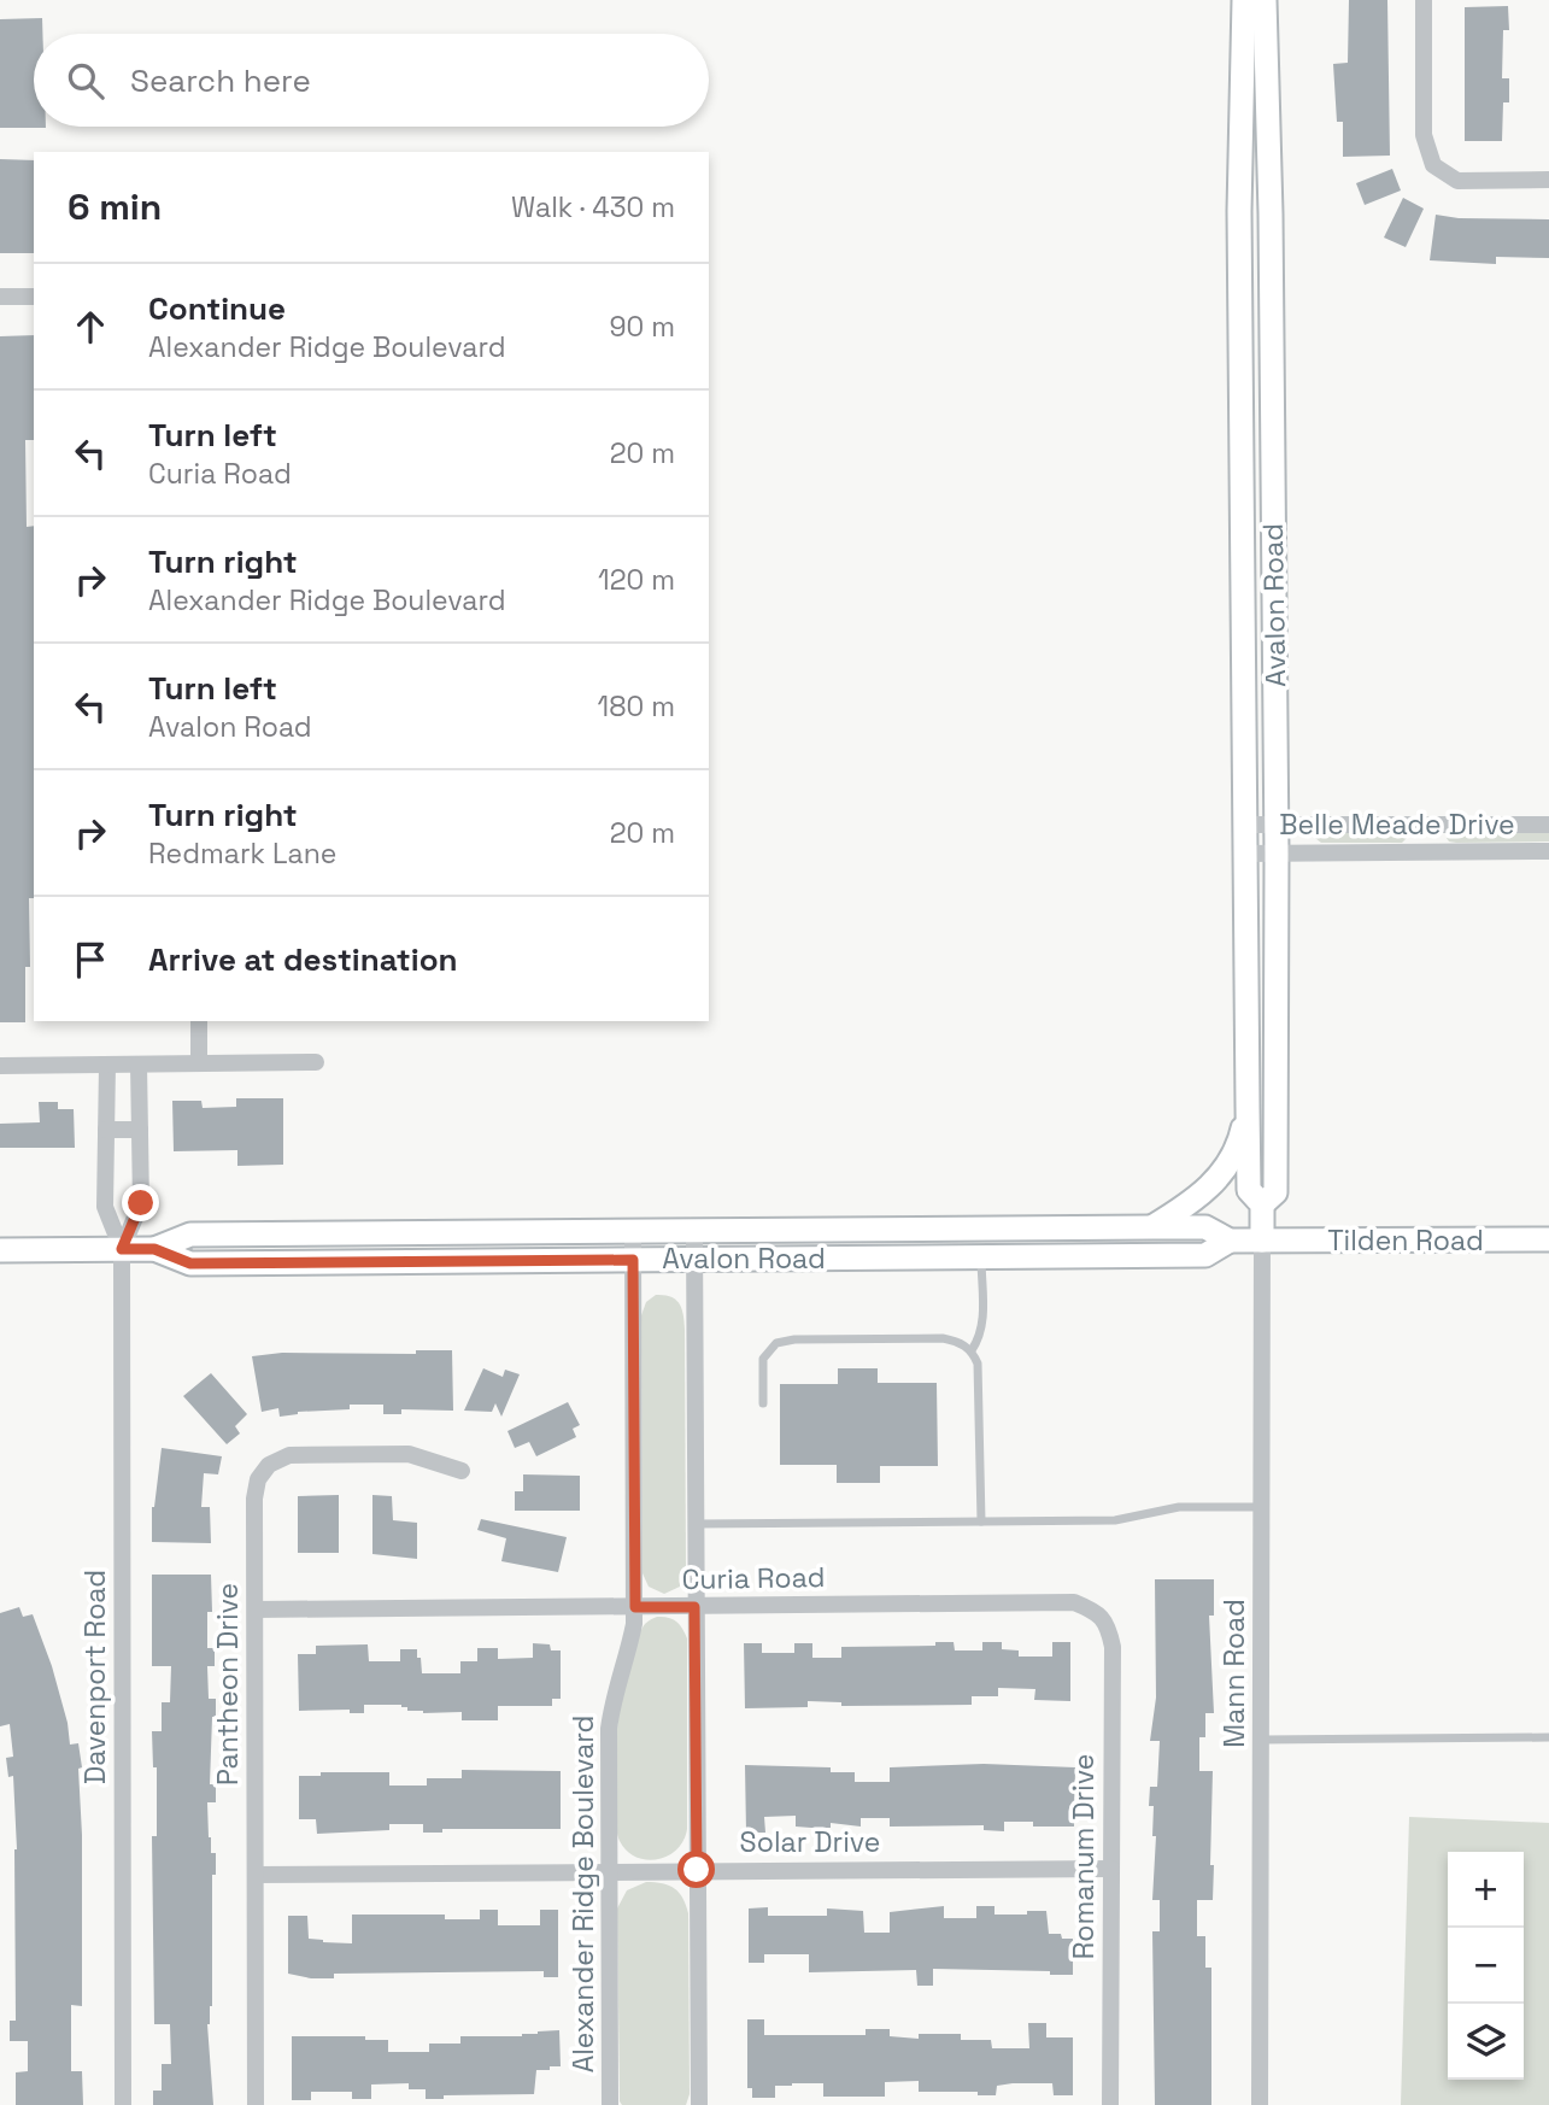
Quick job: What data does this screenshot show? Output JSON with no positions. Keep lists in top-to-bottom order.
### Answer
{
  "streets": {
    "main road": ["Avalon Road", "Tilden Road"],
    "street": [
      "Belle Meade Drive",
      "Curia Road",
      "Mann Road",
      "Davenport Road",
      "Pantheon Drive",
      "Solar Drive",
      "Romanum Drive",
      "Alexander Ridge Boulevard"
    ]
  },
  "crossings": [
    ["Avalon Road", "Belle Meade Drive"],
    ["Avalon Road", "Tilden Road"],
    ["Avalon Road", "Mann Road"],
    ["Avalon Road", "Davenport Road"],
    ["Avalon Road", "Alexander Ridge Boulevard"],
    ["Tilden Road", "Mann Road"],
    ["Curia Road", "Pantheon Drive"],
    ["Curia Road", "Romanum Drive"],
    ["Curia Road", "Alexander Ridge Boulevard"],
    ["Pantheon Drive", "Solar Drive"],
    ["Solar Drive", "Romanum Drive"],
    ["Solar Drive", "Alexander Ridge Boulevard"]
  ],
  "page": {
    "search": "Search here",
    "heading": ["6 min", "Walk · 430 m"],
    "list": [
      ["Continue", "Alexander Ridge Boulevard", "90 m"],
      ["Turn left", "Curia Road", "20 m"],
      ["Turn right", "Alexander Ridge Boulevard", "120 m"],
      ["Turn left", "Avalon Road", "180 m"],
      ["Turn right", "Redmark Lane", "20 m"],
      "Arrive at destination"
    ],
    "map_buttons": ["+", "−"]
  }
}
